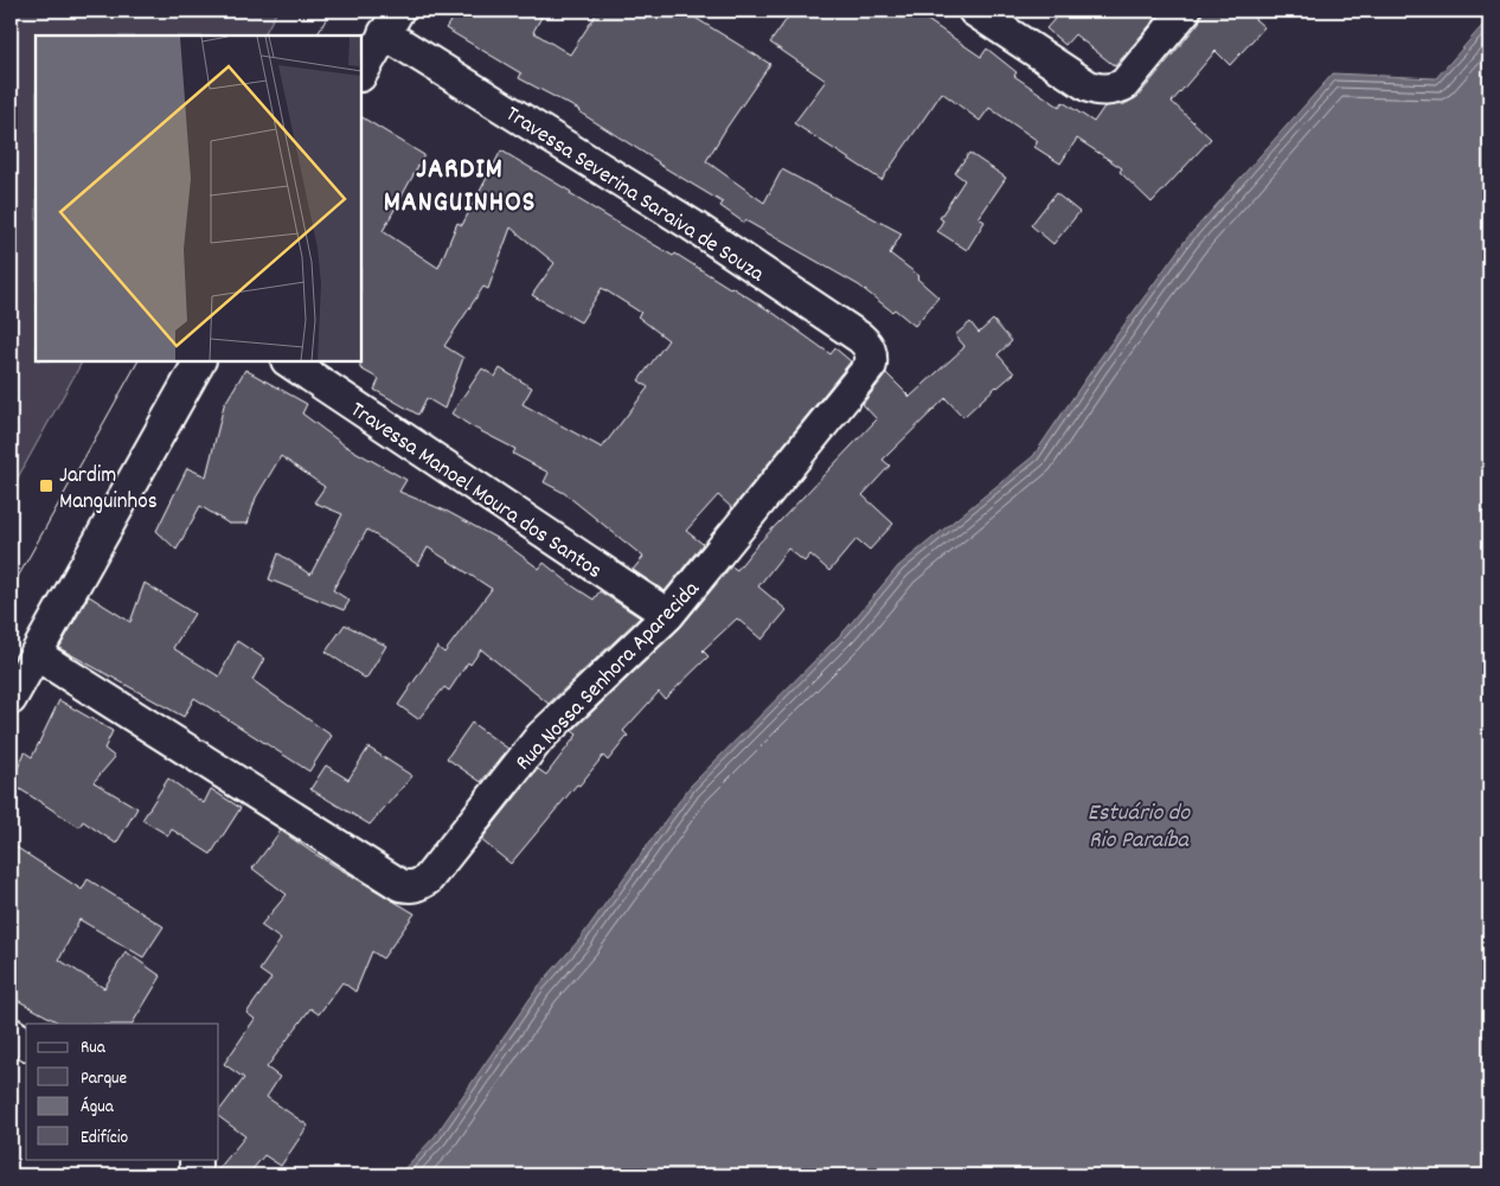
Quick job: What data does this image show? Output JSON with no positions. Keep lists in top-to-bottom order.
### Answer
{
  "streets": {
    "street": ["Travessa Severina Saraiva de Souza", "Travessa Manoel Moura dos Santos", "Rua Nossa Senhora Aparecida"]
  },
  "crossings": [
    ["Travessa Severina Saraiva de Souza", "Rua Nossa Senhora Aparecida"],
    ["Travessa Manoel Moura dos Santos", "Rua Nossa Senhora Aparecida"]
  ],
  "districts": ["JARDIM MANGUINHOS"],
  "water": ["Estuário do Rio Paraíba"],
  "places": {
    "transit": ["Jardim Manguinhos"]
  },
  "legend": [
    "Rua",
    "Parque",
    "Água",
    "Edifício"
  ]
}
